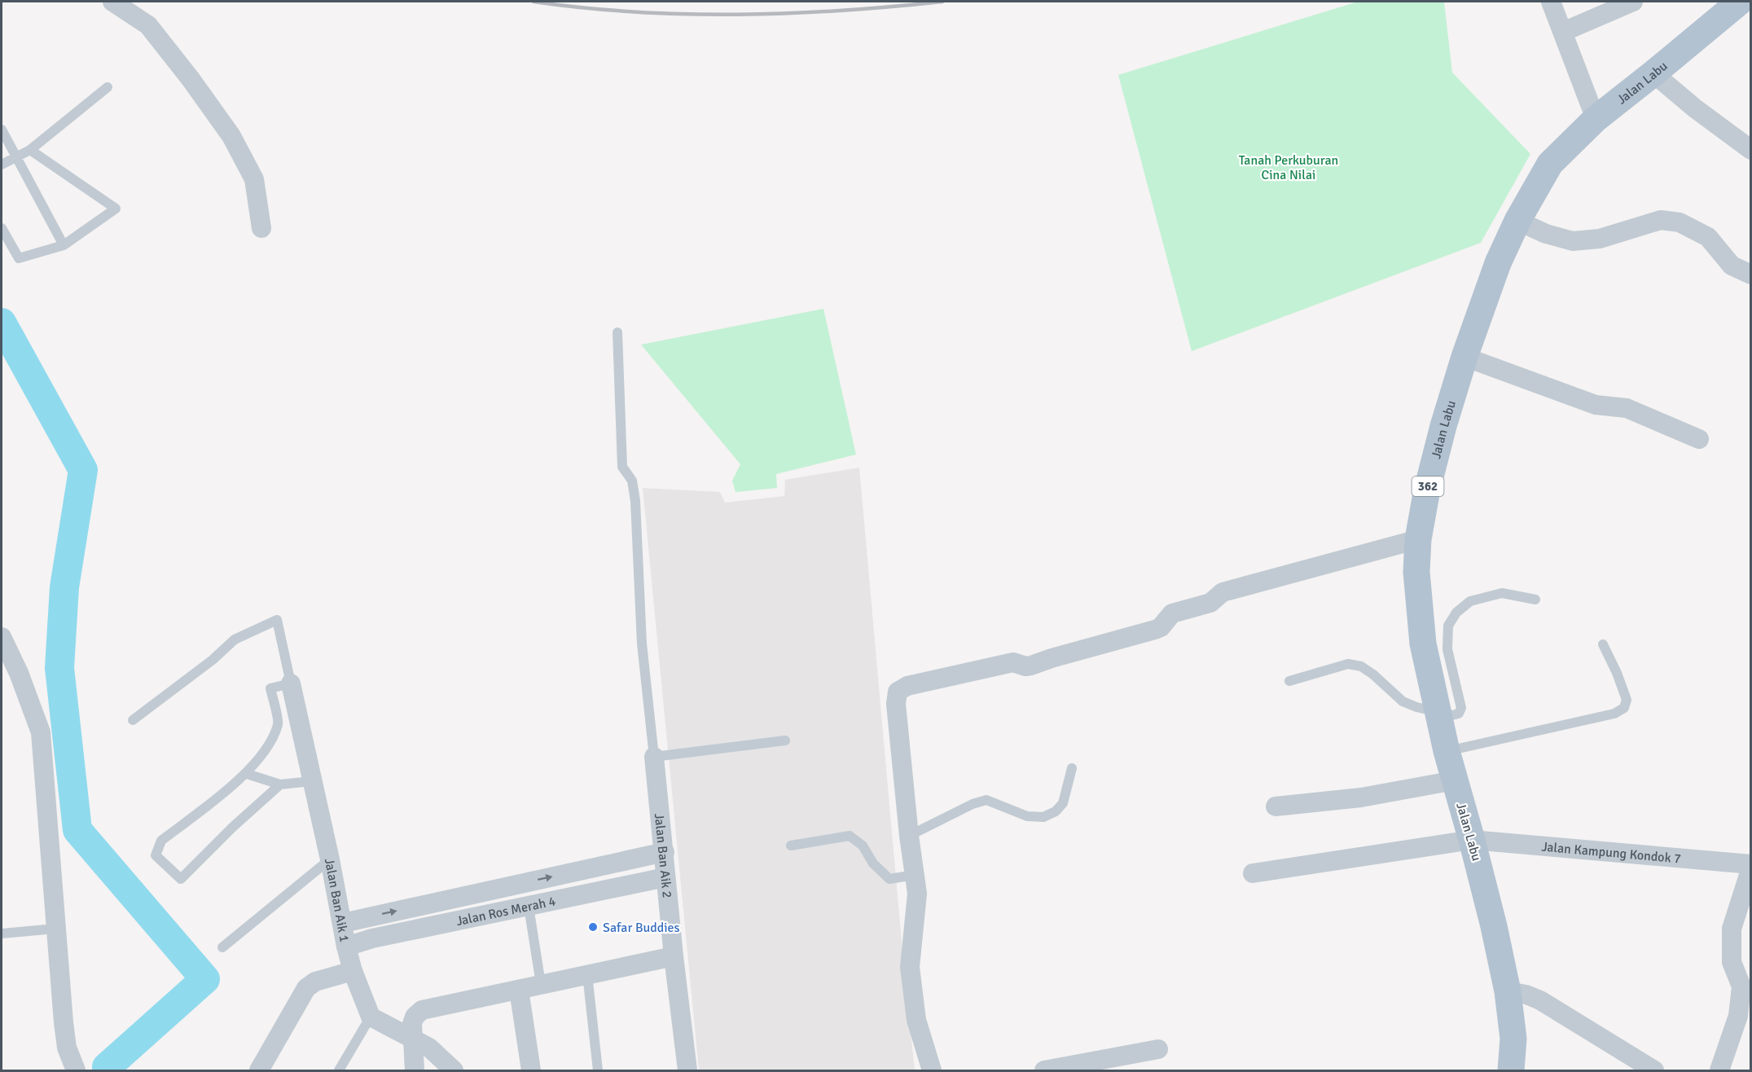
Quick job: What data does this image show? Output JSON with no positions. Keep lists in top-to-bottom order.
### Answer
{
  "streets": {
    "main road": ["Jalan Labu", "362"],
    "street": [
      "Jalan Kampung Kondok 7",
      "Jalan Ban Aik 2",
      "Jalan Ban Aik 1",
      "Jalan Ros Merah 4"
    ]
  },
  "crossings": [
    ["Jalan Labu", "Jalan Kampung Kondok 7"],
    ["Jalan Ban Aik 2", "Jalan Ros Merah 4"],
    ["Jalan Ban Aik 1", "Jalan Ros Merah 4"]
  ],
  "parks": ["Tanah Perkuburan Cina Nilai"],
  "places": ["Safar Buddies"]
}
